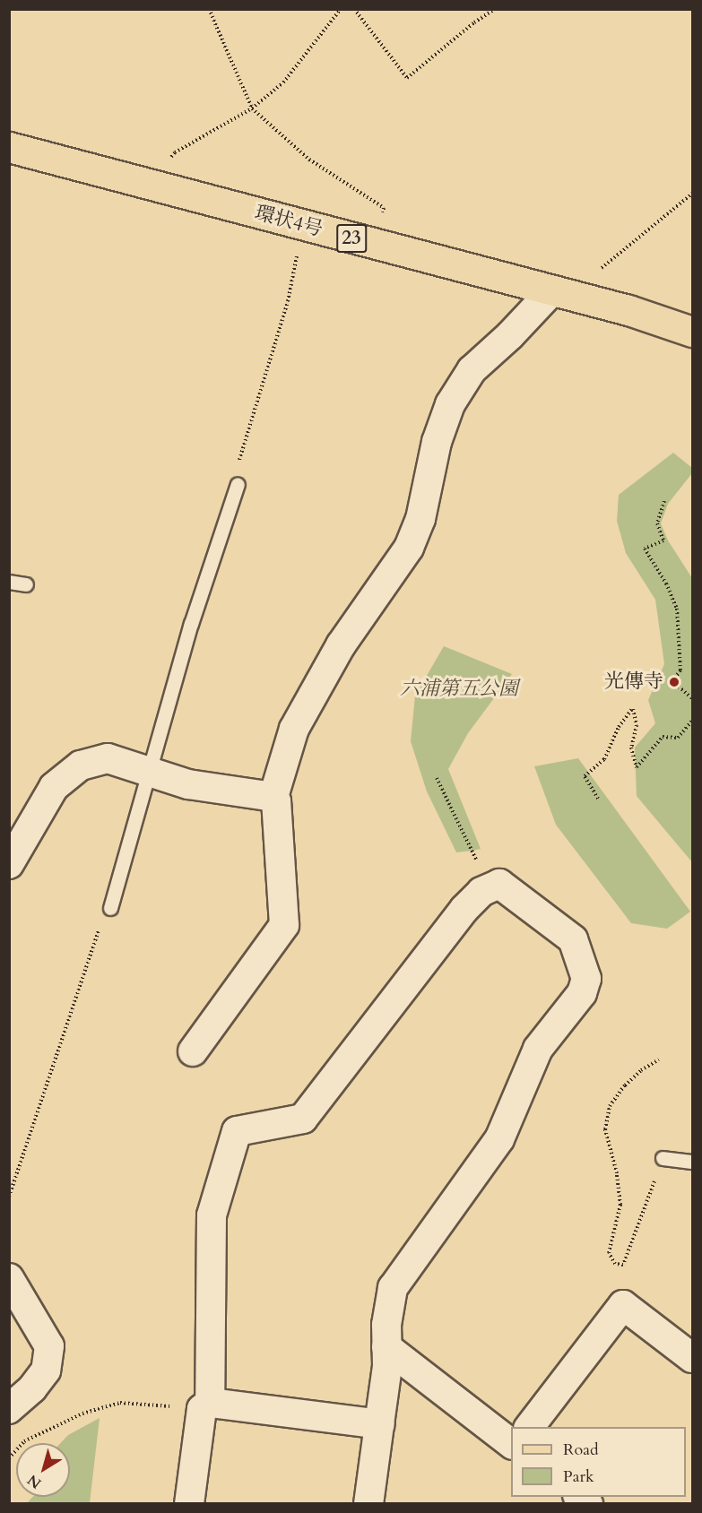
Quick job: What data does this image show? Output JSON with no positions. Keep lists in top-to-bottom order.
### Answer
{
  "streets": {
    "main road": ["環状4号", "23"]
  },
  "parks": ["六浦第五公園"],
  "places": ["光傳寺"],
  "legend": ["Road", "Park"],
  "north": "bottom left"
}
